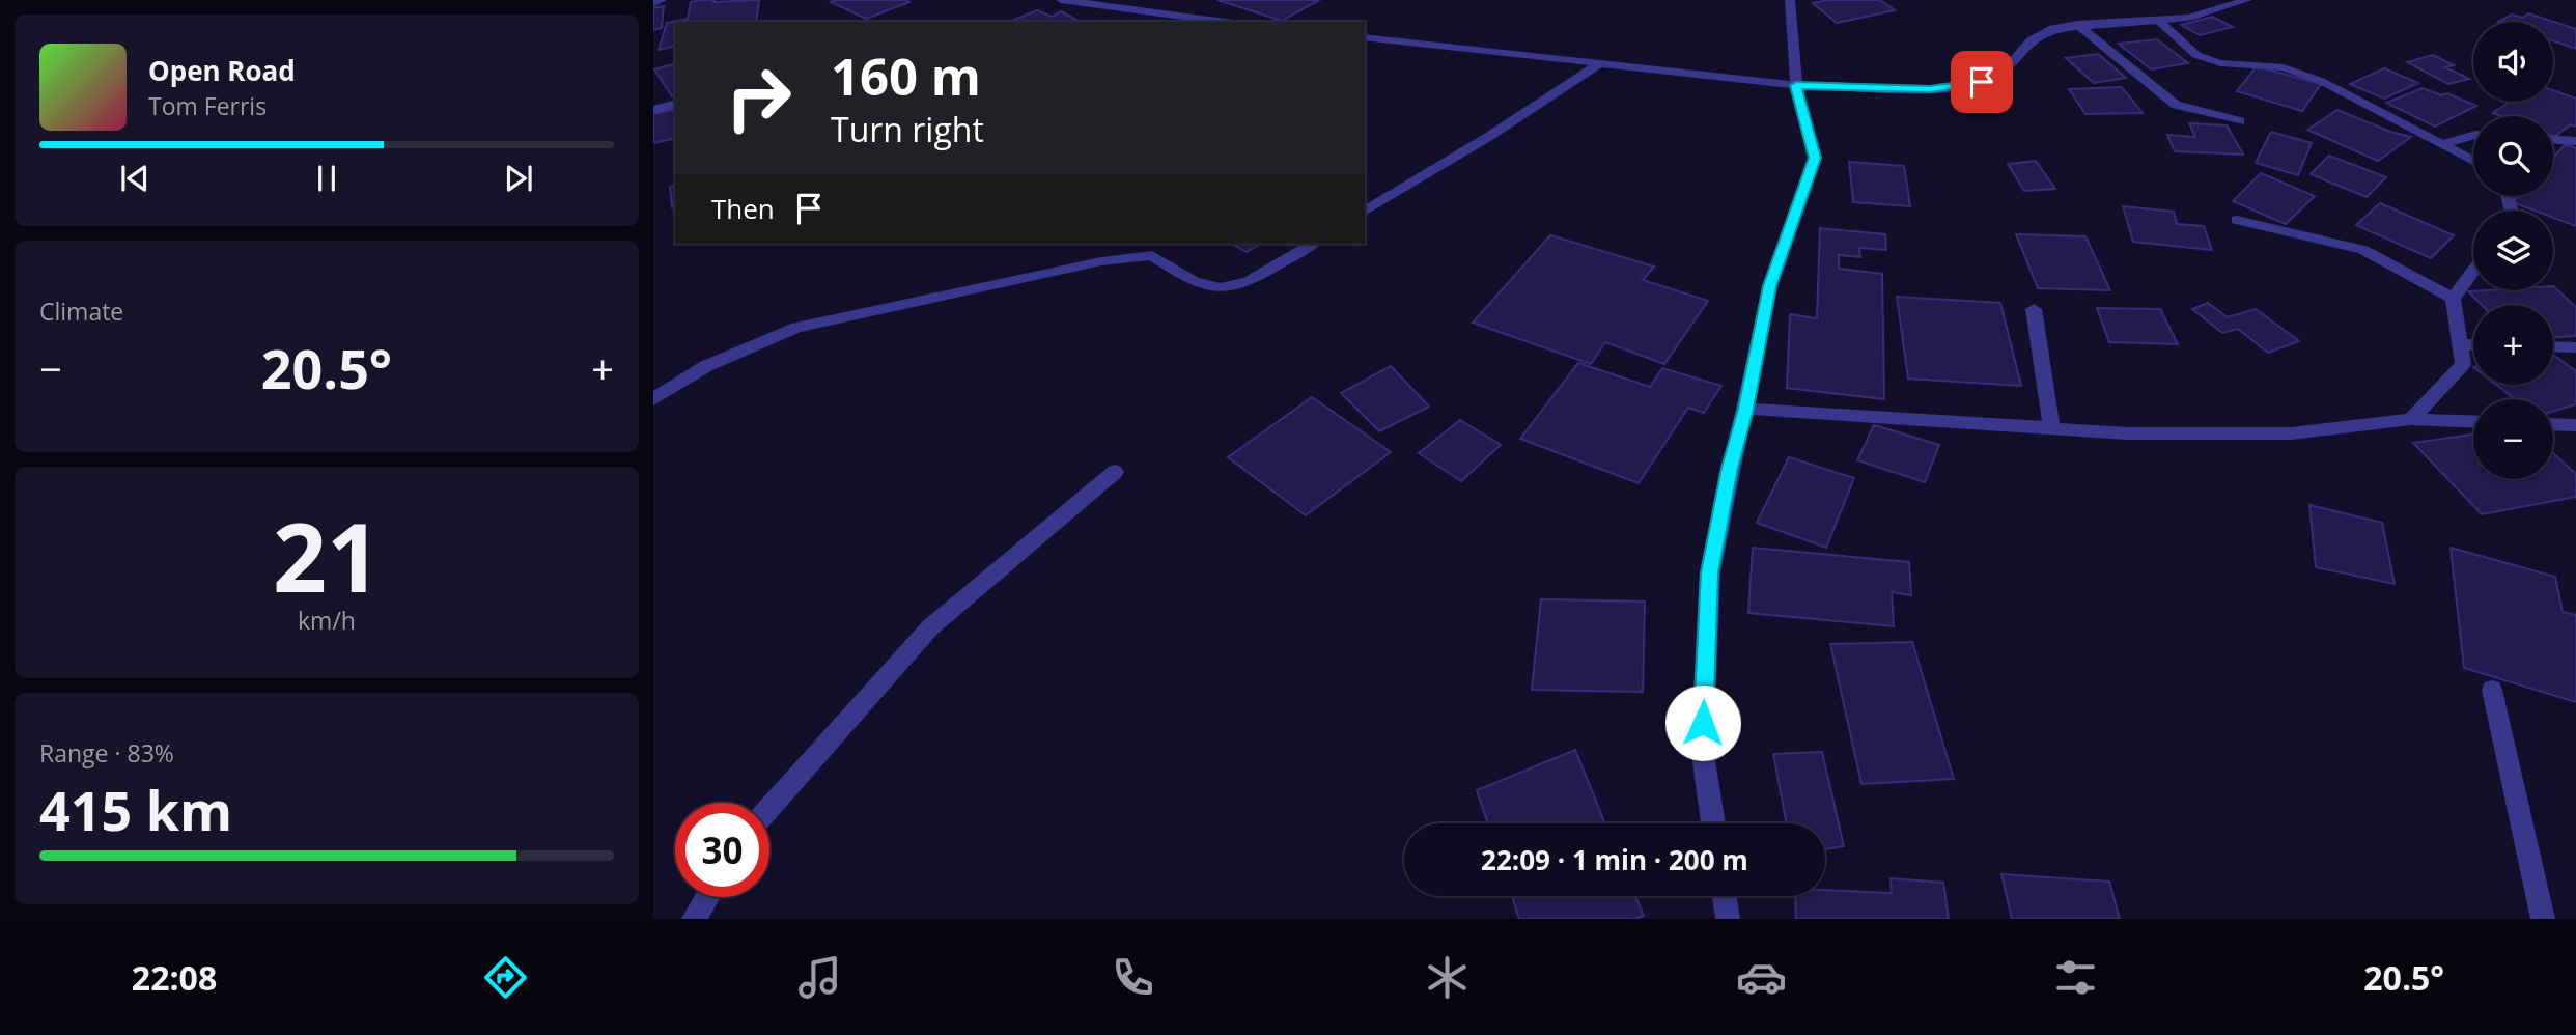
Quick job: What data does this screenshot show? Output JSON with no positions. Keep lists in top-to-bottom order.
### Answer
{
  "page": {
    "map_buttons": ["+", "−"],
    "turn": ["160 m", "Turn right"],
    "song": ["Open Road", "Tom Ferris"],
    "then": "Then",
    "tile": [
      "Climate",
      ["21", "km/h"],
      ["Range · 83%", "415 km"]
    ],
    "heat": ["−", "20.5°", "+"],
    "limit": "30",
    "trip": "22:09 · 1 min · 200 m",
    "tabs": ["22:08", "20.5°"]
  }
}
